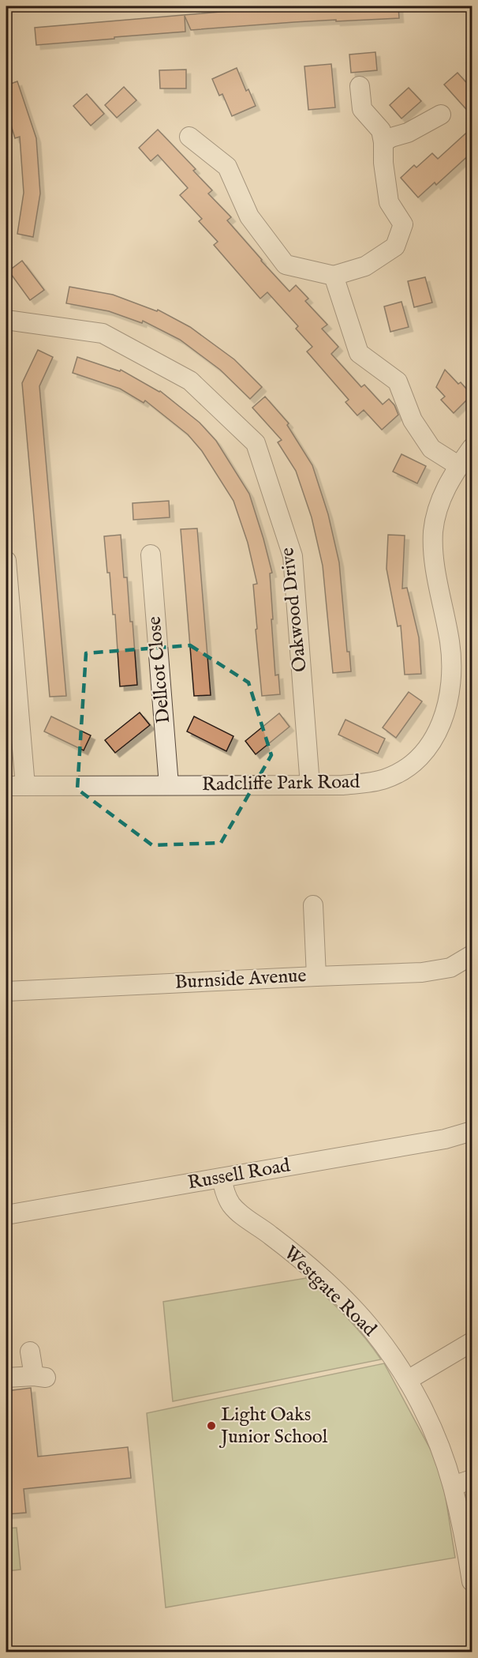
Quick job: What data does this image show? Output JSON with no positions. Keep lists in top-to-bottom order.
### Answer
{
  "streets": {
    "street": [
      "Oakwood Drive",
      "Dellcot Close",
      "Radcliffe Park Road",
      "Burnside Avenue",
      "Russell Road",
      "Westgate Road"
    ]
  },
  "crossings": [
    ["Oakwood Drive", "Radcliffe Park Road"],
    ["Dellcot Close", "Radcliffe Park Road"],
    ["Russell Road", "Westgate Road"]
  ],
  "places": ["Light Oaks Junior School"]
}
